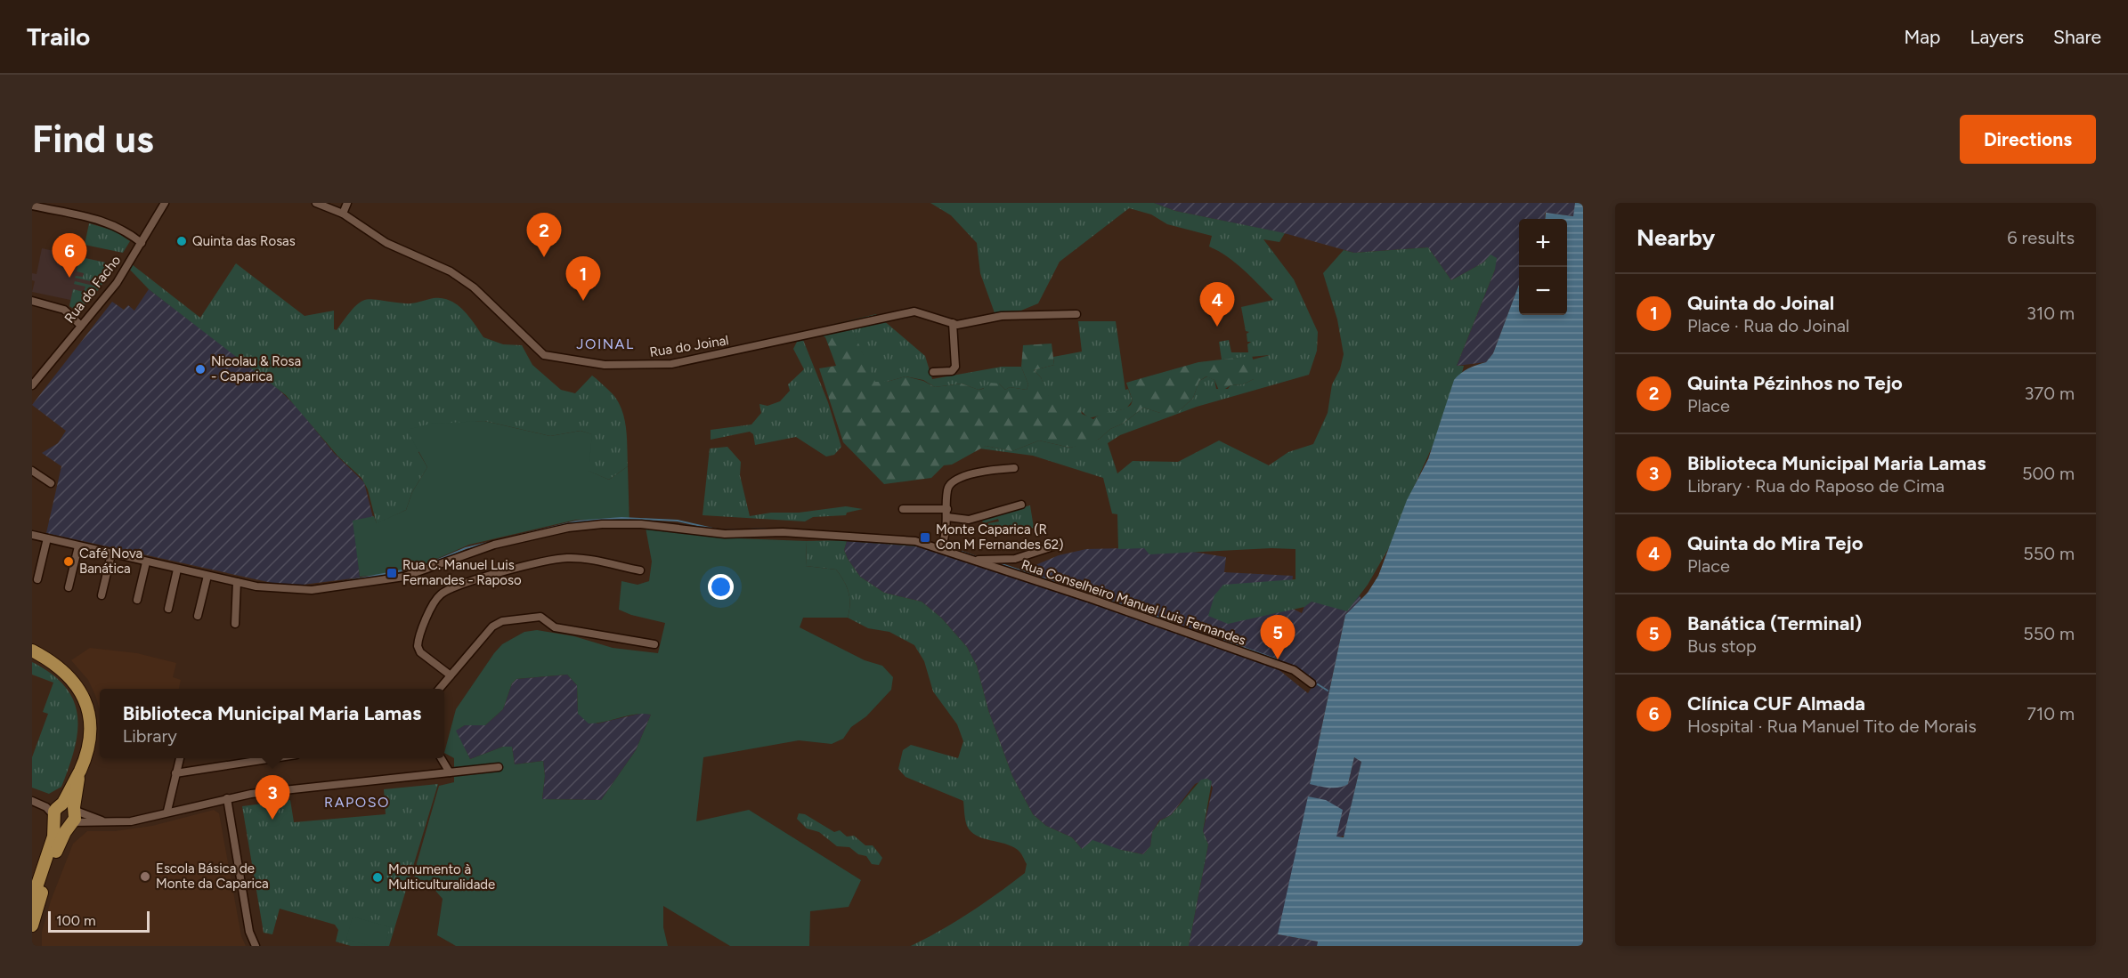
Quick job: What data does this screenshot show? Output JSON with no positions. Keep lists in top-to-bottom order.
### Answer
{
  "streets": {
    "street": ["Rua do Facho", "Rua do Joinal", "Rua Conselheiro Manuel Luis Fernandes"]
  },
  "districts": ["JOINAL", "RAPOSO"],
  "places": {
    "other": [
      "Quinta das Rosas",
      "Nicolau & Rosa - Caparica",
      "Café Nova Banática",
      "Escola Básica de Monte da Caparica",
      "Monumento à Multiculturalidade"
    ],
    "transit": ["Monte Caparica (R Con M Fernandes 62)", "Rua C. Manuel Luis Fernandes - Raposo"]
  },
  "scale_bar": "100 m",
  "page": {
    "header": "Trailo",
    "nav": ["Map", "Layers", "Share"],
    "buttons": "Directions",
    "title": "Find us",
    "heading": ["Nearby", "6 results"],
    "pins": [
      "2",
      "6",
      "1",
      "4",
      "5",
      "3"
    ],
    "map_buttons": ["+", "−"],
    "list": [
      {
        "mark": "1",
        "name": "Quinta do Joinal",
        "note": "Place · Rua do Joinal",
        "value": "310 m"
      },
      {
        "mark": "2",
        "name": "Quinta Pézinhos no Tejo",
        "note": "Place",
        "value": "370 m"
      },
      {
        "mark": "3",
        "name": "Biblioteca Municipal Maria Lamas",
        "note": "Library · Rua do Raposo de Cima",
        "value": "500 m"
      },
      {
        "mark": "4",
        "name": "Quinta do Mira Tejo",
        "note": "Place",
        "value": "550 m"
      },
      {
        "mark": "5",
        "name": "Banática (Terminal)",
        "note": "Bus stop",
        "value": "550 m"
      },
      {
        "mark": "6",
        "name": "Clínica CUF Almada",
        "note": "Hospital · Rua Manuel Tito de Morais",
        "value": "710 m"
      }
    ],
    "popup": ["Biblioteca Municipal Maria Lamas", "Library"],
    "scale": "100 m"
  }
}
